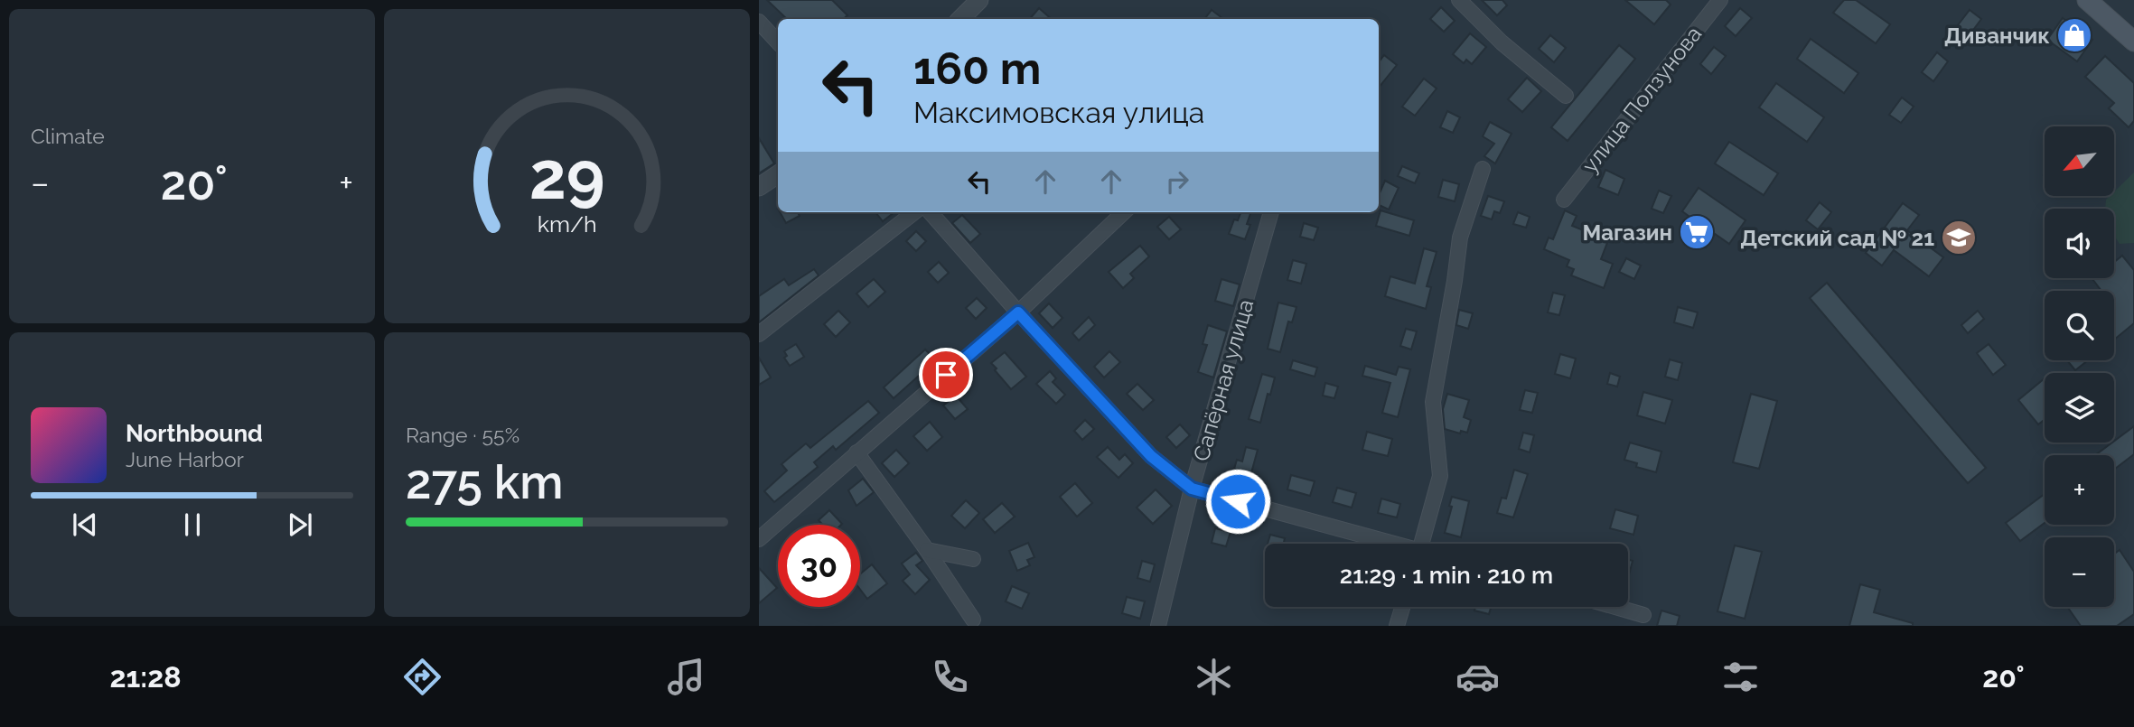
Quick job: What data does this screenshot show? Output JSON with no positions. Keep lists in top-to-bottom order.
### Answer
{
  "streets": {
    "street": ["улица Ползунова", "Сапёрная улица"]
  },
  "places": {
    "shop": ["Диванчик"],
    "supermarket": ["Магазин"],
    "school or university": ["Детский сад № 21"]
  },
  "north": "bottom left",
  "page": {
    "tile": [
      "Climate",
      ["Range · 55%", "275 km"]
    ],
    "turn": ["160 m", "Максимовская улица"],
    "map_buttons": ["+", "−"],
    "heat": ["−", "20°", "+"],
    "song": ["Northbound", "June Harbor"],
    "limit": "30",
    "trip": "21:29 · 1 min · 210 m",
    "tabs": ["21:28", "20°"],
    "gauge": ["29", "km/h"]
  }
}
